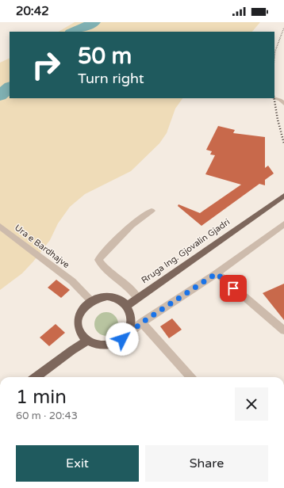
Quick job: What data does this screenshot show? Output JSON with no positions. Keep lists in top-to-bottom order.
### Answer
{
  "streets": {
    "main road": ["Rruga Ing. Gjovalin Gjadri"],
    "street": ["Ura e Bardhajve"]
  },
  "crossings": [
    ["Ura e Bardhajve", "Rruga Ing. Gjovalin Gjadri"]
  ],
  "page": {
    "status": "20:42",
    "turn": ["50 m", "Turn right"],
    "heading": ["1 min", "60 m · 20:43"],
    "buttons": ["Exit", "Share"]
  }
}
